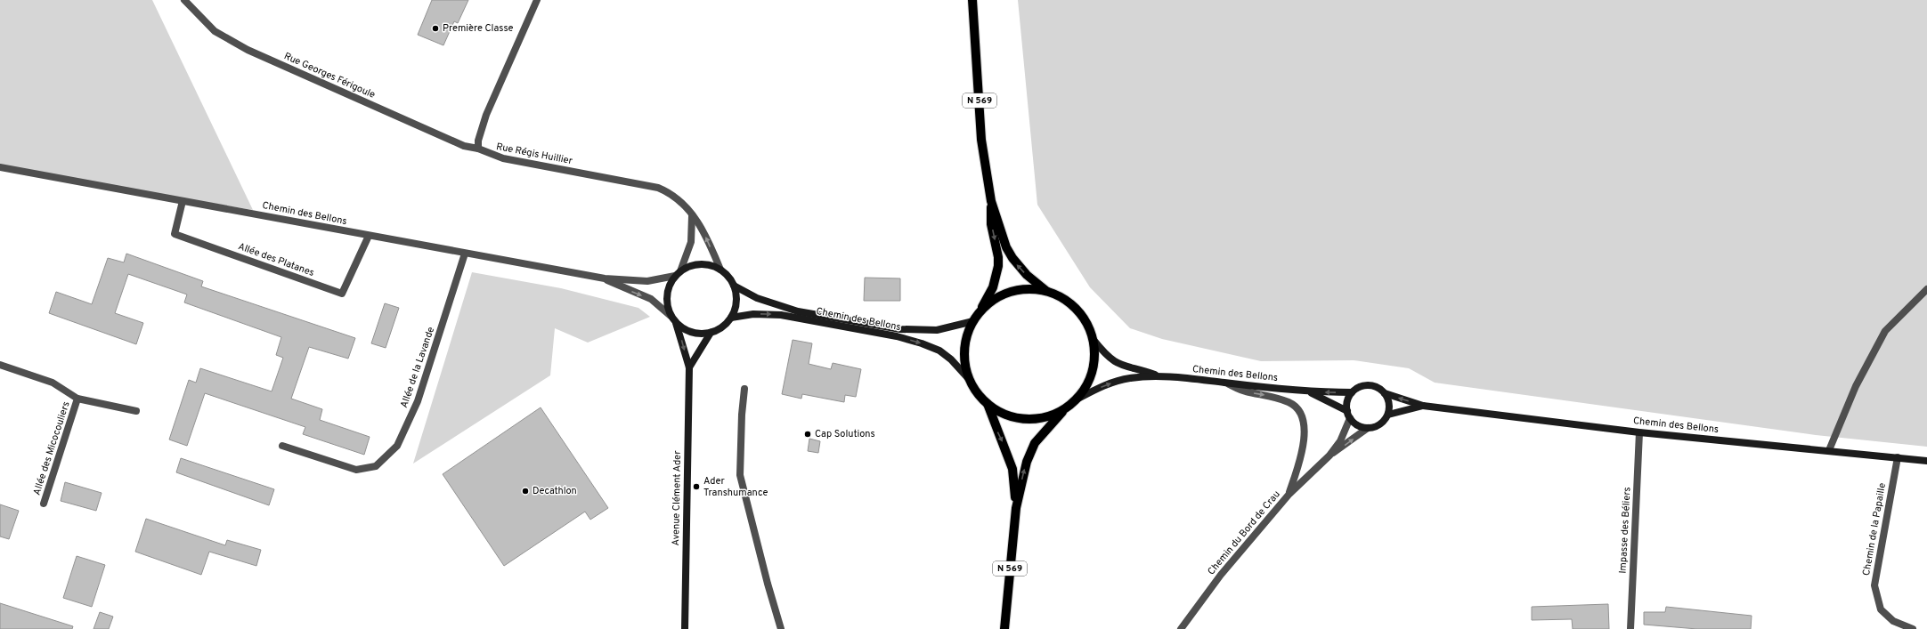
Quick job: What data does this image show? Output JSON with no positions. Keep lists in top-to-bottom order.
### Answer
{
  "streets": {
    "main road": ["N 569", "Chemin des Bellons", "Avenue Clément Ader"],
    "street": [
      "Rue Georges Férigoule",
      "Rue Régis Huillier",
      "Allée des Platanes",
      "Allée de la Lavande",
      "Allée des Micocouliers",
      "Chemin de la Papaille",
      "Impasse des Béliers",
      "Chemin du Bord de Crau"
    ]
  },
  "crossings": [
    ["Rue Georges Férigoule", "Rue Régis Huillier"],
    ["Rue Régis Huillier", "Chemin des Bellons"],
    ["Rue Régis Huillier", "Avenue Clément Ader"],
    ["Chemin des Bellons", "Allée des Platanes"],
    ["Chemin des Bellons", "Allée de la Lavande"],
    ["Chemin des Bellons", "Avenue Clément Ader"],
    ["Chemin des Bellons", "Chemin de la Papaille"],
    ["Chemin des Bellons", "Impasse des Béliers"]
  ],
  "places": [
    "Première Classe",
    "Cap Solutions",
    "Ader Transhumance",
    "Decathlon"
  ]
}
